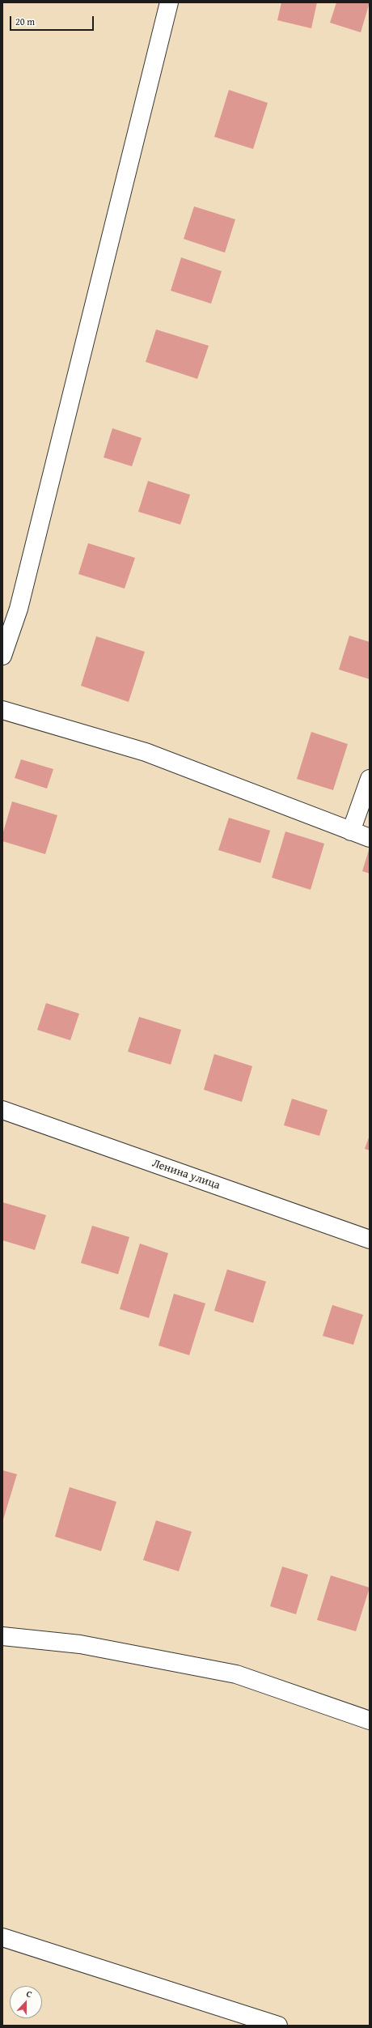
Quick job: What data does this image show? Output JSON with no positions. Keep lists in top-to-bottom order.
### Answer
{
  "streets": {
    "street": ["Ленина улица"]
  },
  "scale_bar": "20 m",
  "north": "top"
}
